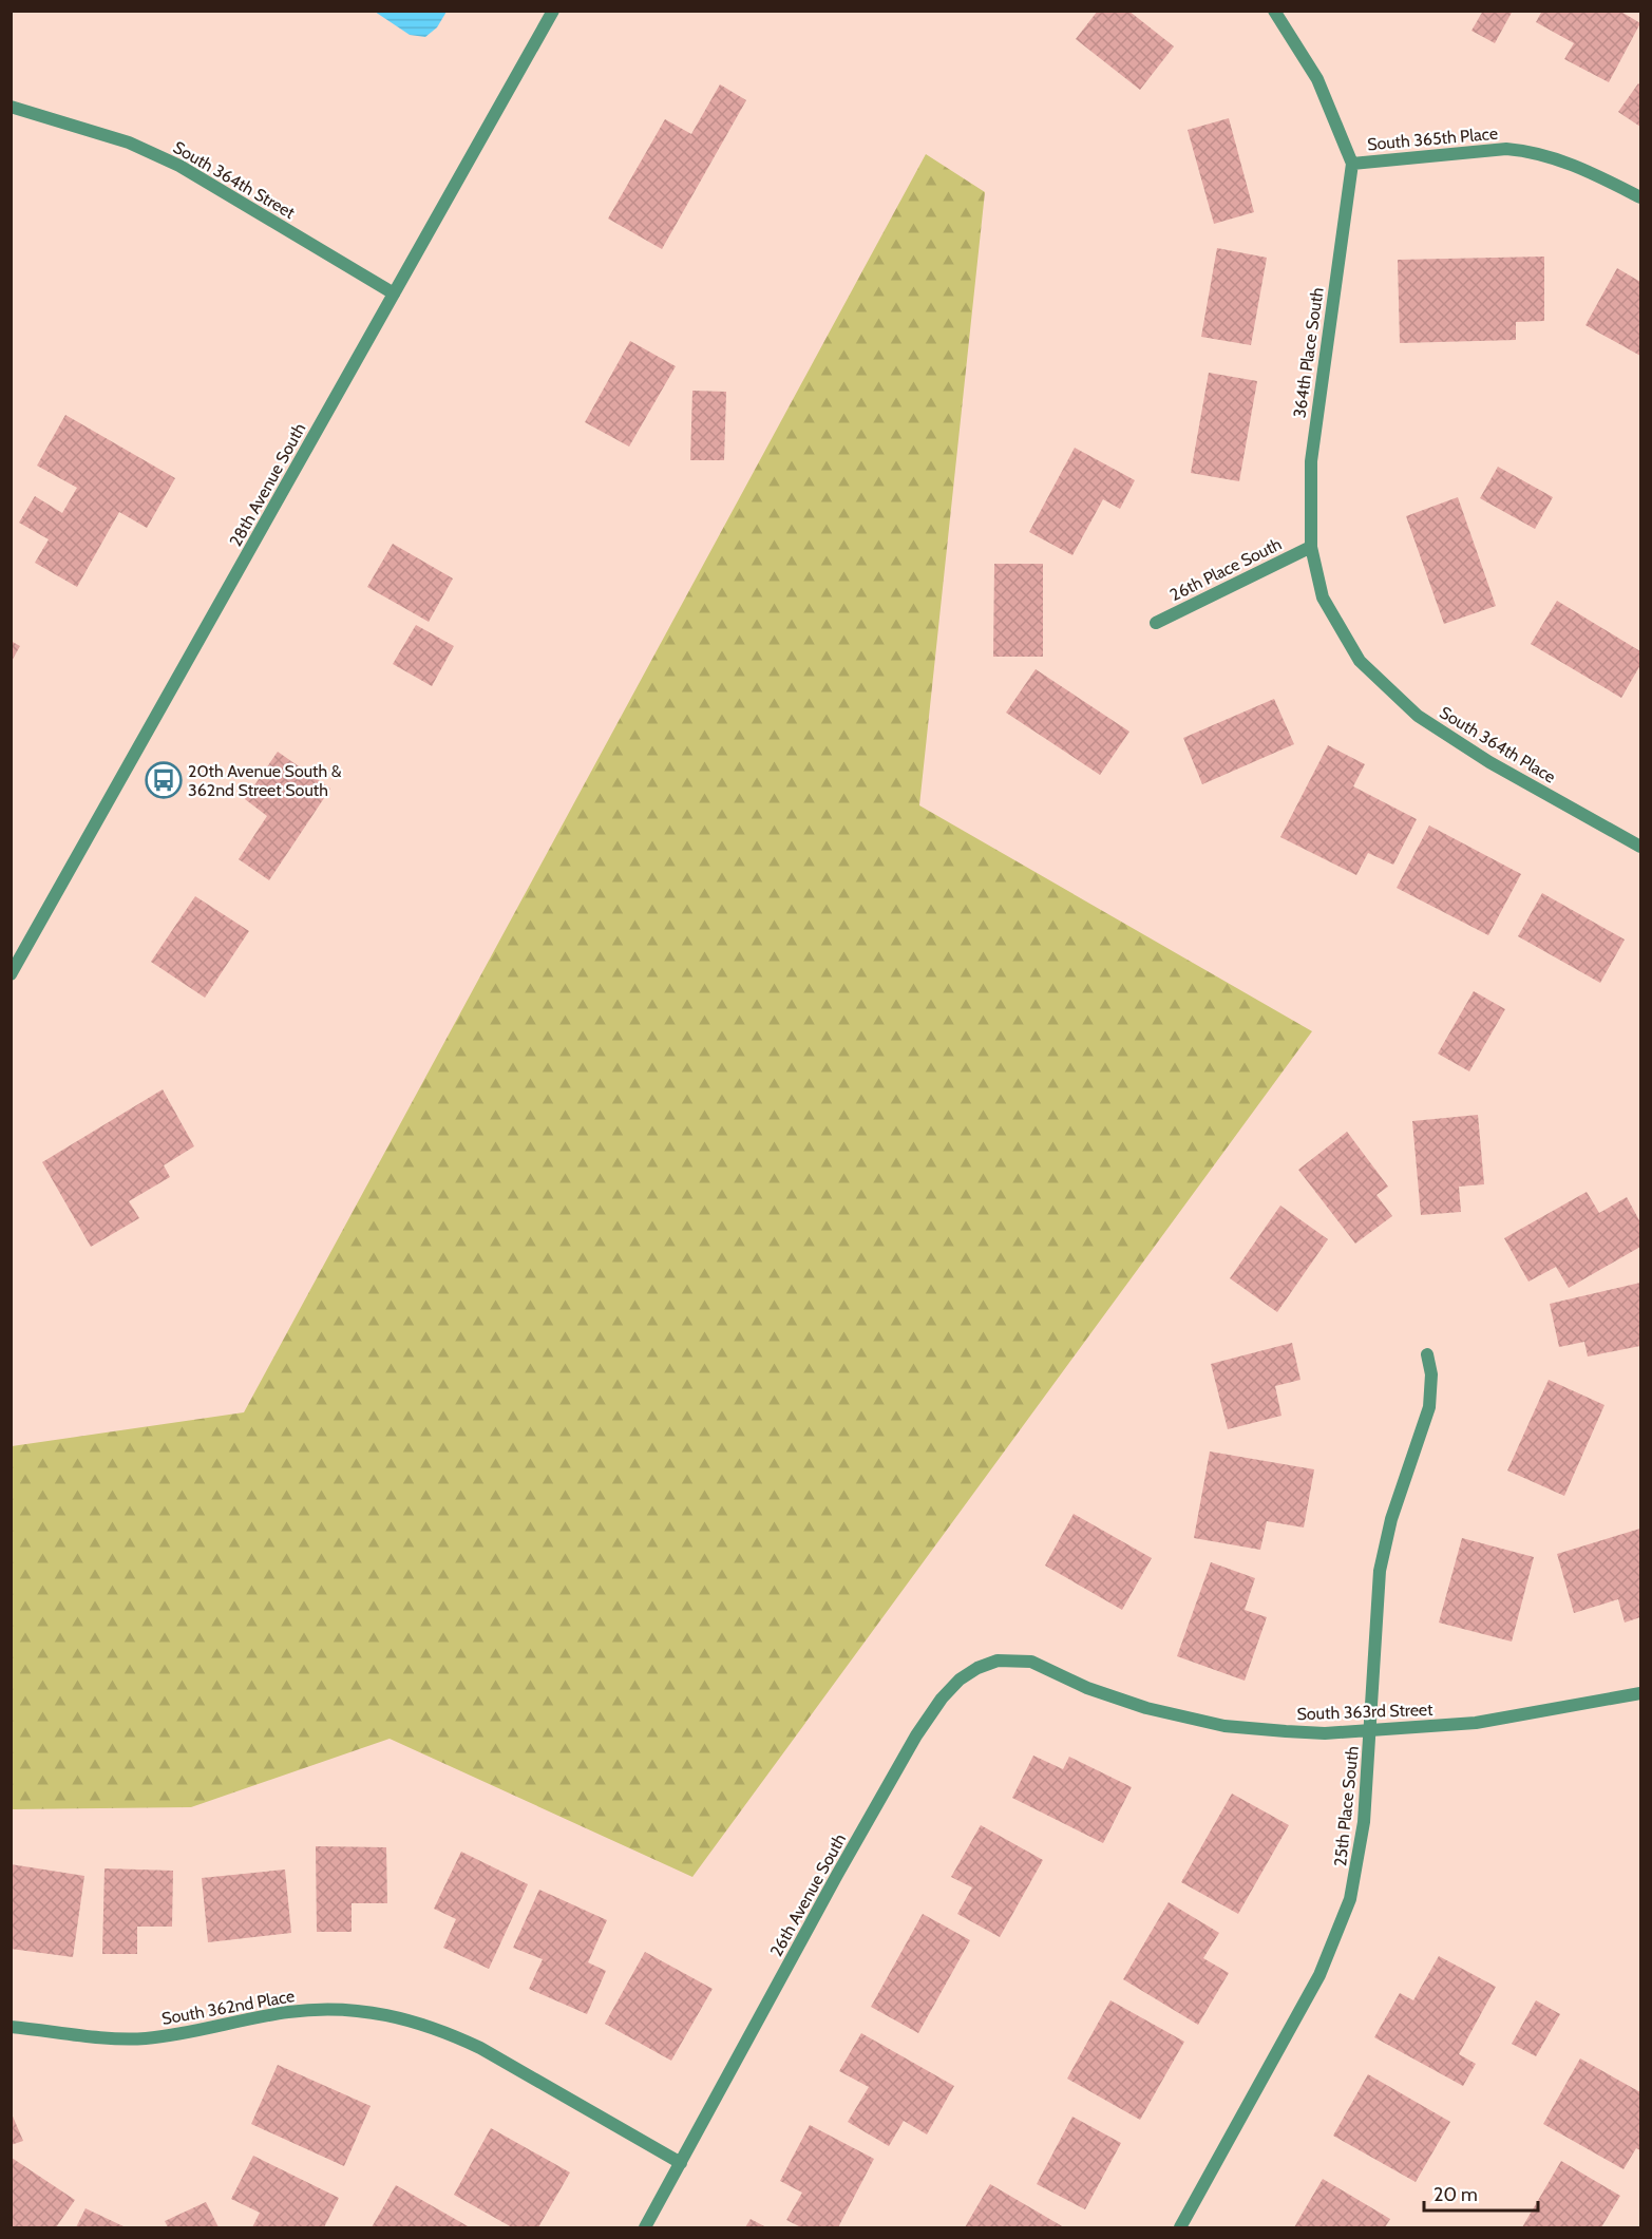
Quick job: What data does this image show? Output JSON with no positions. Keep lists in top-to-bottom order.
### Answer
{
  "streets": {
    "street": [
      "South 365th Place",
      "South 364th Street",
      "364th Place South",
      "28th Avenue South",
      "26th Place South",
      "South 364th Place",
      "South 363rd Street",
      "25th Place South",
      "26th Avenue South",
      "South 362nd Place"
    ]
  },
  "crossings": [
    ["South 365th Place", "364th Place South"],
    ["South 364th Street", "28th Avenue South"],
    ["364th Place South", "26th Place South"],
    ["364th Place South", "South 364th Place"],
    ["26th Place South", "South 364th Place"],
    ["South 363rd Street", "25th Place South"],
    ["South 363rd Street", "26th Avenue South"],
    ["26th Avenue South", "South 362nd Place"]
  ],
  "places": {
    "bus stop": ["20th Avenue South & 362nd Street South"]
  },
  "scale_bar": "20 m"
}
